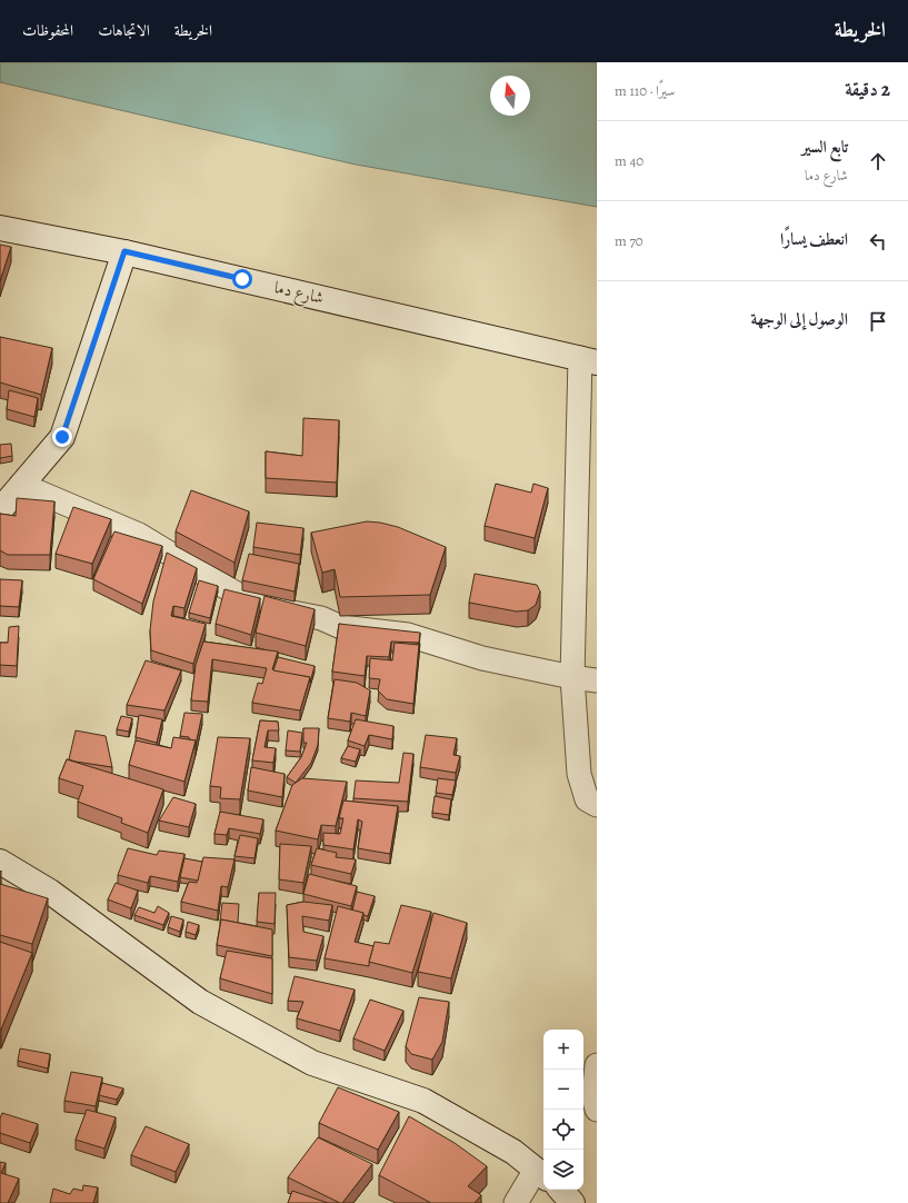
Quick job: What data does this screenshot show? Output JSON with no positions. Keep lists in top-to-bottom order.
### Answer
{
  "streets": {
    "street": ["شارع دما"]
  },
  "north": "top",
  "page": {
    "header": "الخريطة",
    "nav": ["الخريطة", "الاتجاهات", "المحفوظات"],
    "heading": ["2 دقيقة", "سيرًا · 110 m"],
    "list": [
      ["تابع السير", "شارع دما", "40 m"],
      ["انعطف يسارًا", "70 m"],
      "الوصول إلى الوجهة"
    ],
    "map_buttons": ["+", "−"]
  }
}
